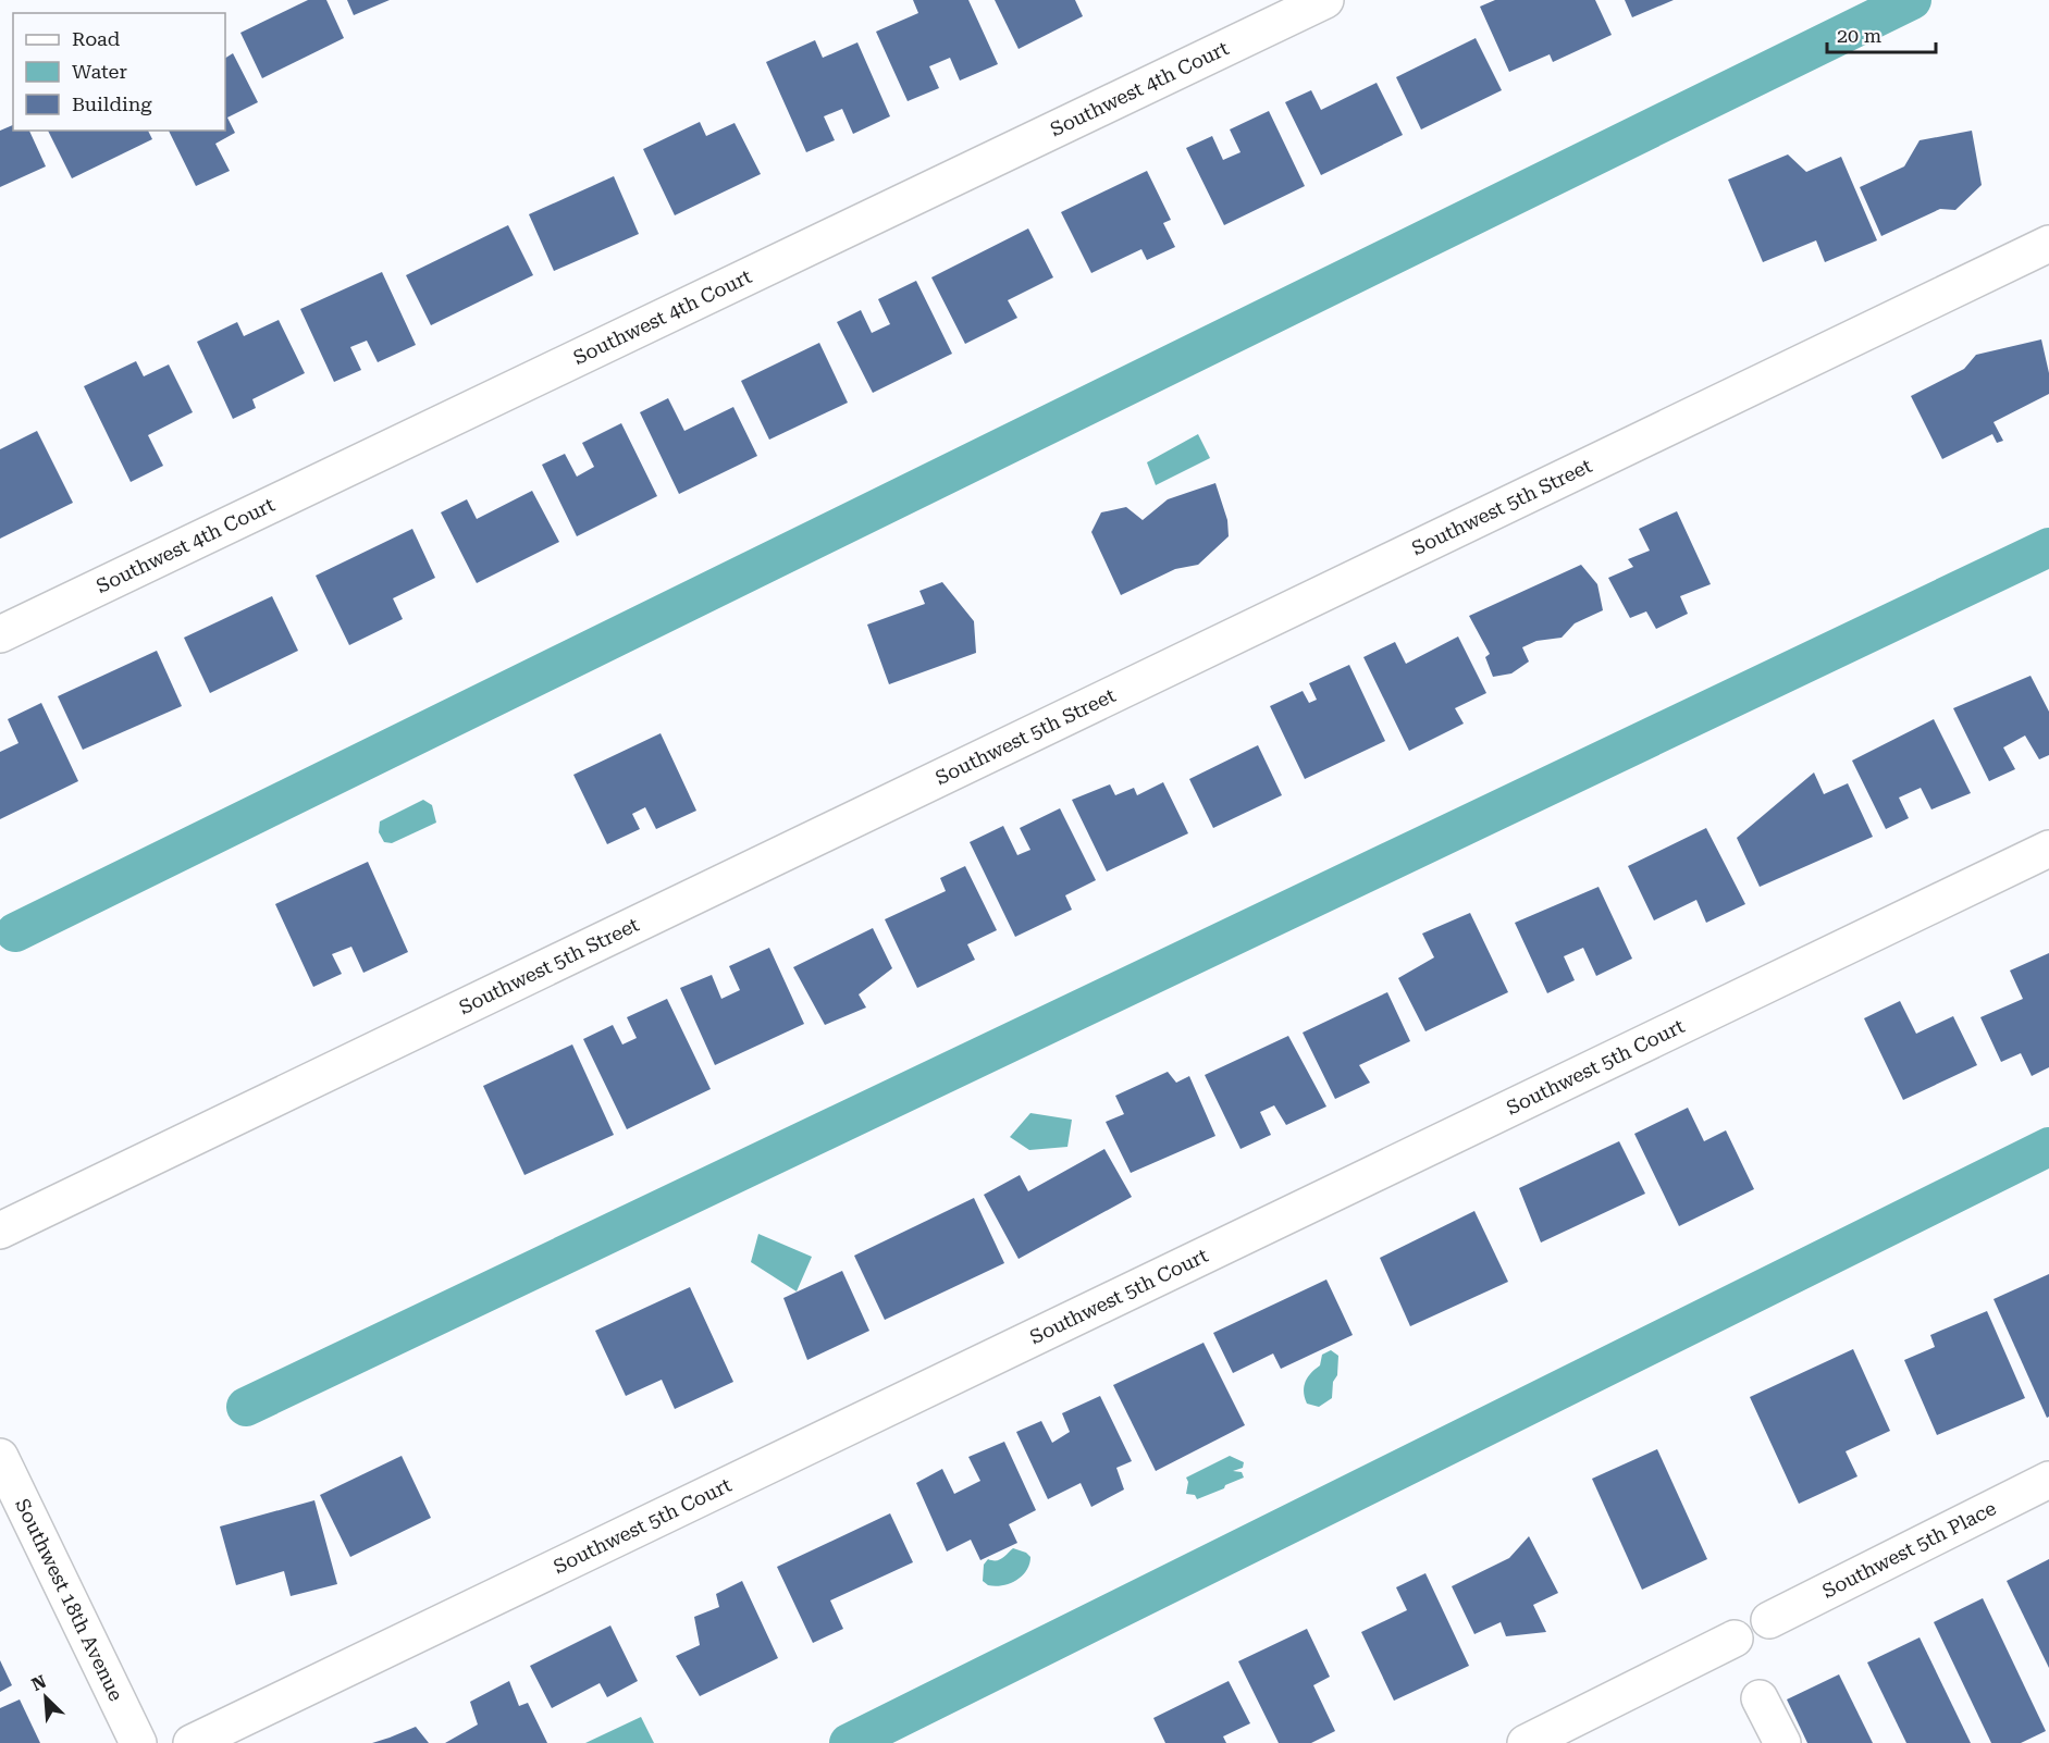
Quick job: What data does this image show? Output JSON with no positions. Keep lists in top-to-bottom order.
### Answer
{
  "streets": {
    "street": [
      "Southwest 4th Court",
      "Southwest 5th Street",
      "Southwest 5th Court",
      "Southwest 5th Place",
      "Southwest 18th Avenue"
    ]
  },
  "legend": ["Road", "Water", "Building"],
  "scale_bar": "20 m",
  "north": "top left"
}
